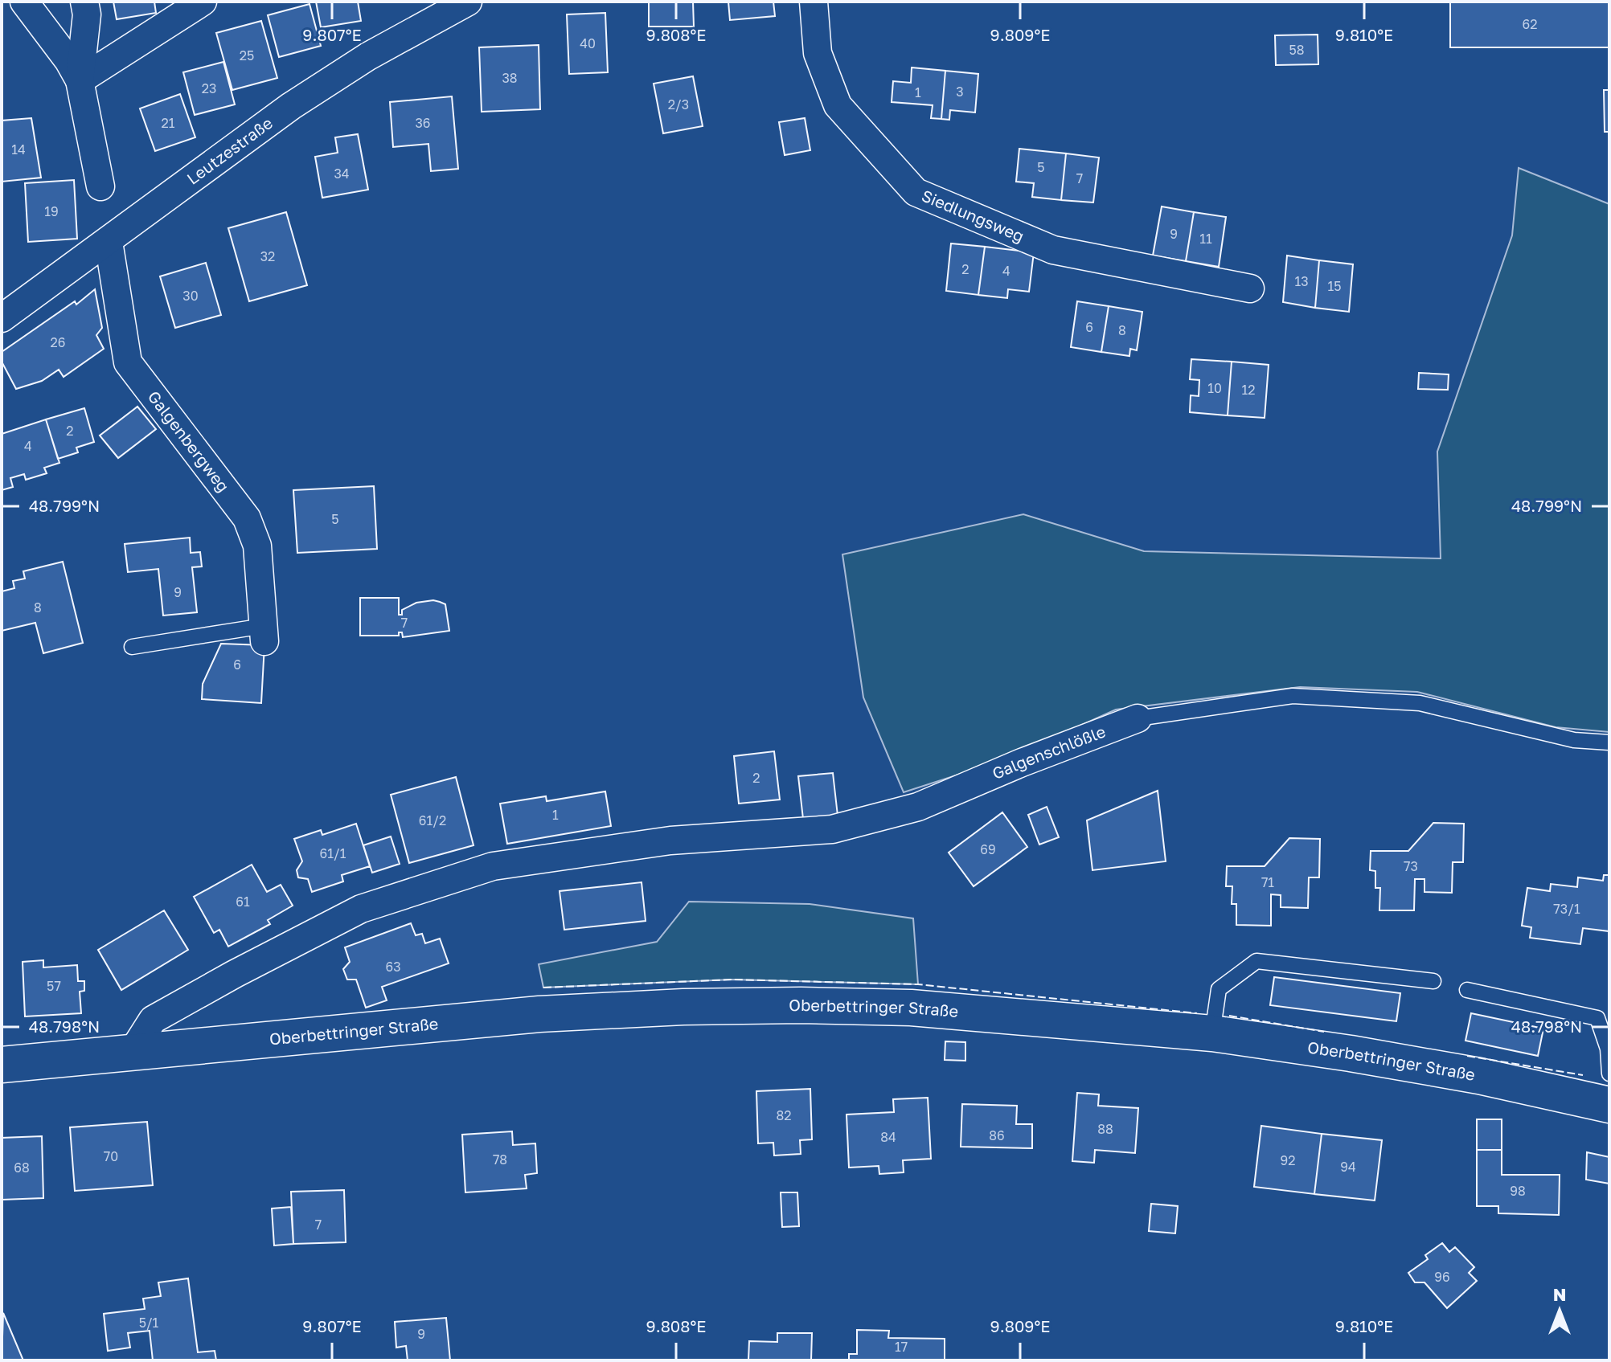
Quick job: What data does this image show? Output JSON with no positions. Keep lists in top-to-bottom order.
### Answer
{
  "streets": {
    "street": [
      "Leutzestraße",
      "Siedlungsweg",
      "Galgenbergweg",
      "Galgenschlößle",
      "Oberbettringer Straße"
    ]
  },
  "crossings": [
    ["Leutzestraße", "Galgenbergweg"],
    ["Galgenschlößle", "Oberbettringer Straße"]
  ],
  "house_numbers": [
    "62",
    "40",
    "58",
    "25",
    "38",
    "23",
    "3",
    "1",
    "2/3",
    "21",
    "36",
    "14",
    "5",
    "34",
    "7",
    "19",
    "9",
    "11",
    "32",
    "2",
    "4",
    "13",
    "15",
    "30",
    "6",
    "8",
    "26",
    "10",
    "12",
    "2",
    "4",
    "5",
    "9",
    "8",
    "7",
    "6",
    "2",
    "1",
    "61/2",
    "69",
    "61/1",
    "73",
    "71",
    "61",
    "73/1",
    "63",
    "57",
    "82",
    "88",
    "86",
    "84",
    "70",
    "78",
    "92",
    "94",
    "68",
    "98",
    "7",
    "96",
    "5/1",
    "9",
    "17"
  ],
  "north": "top",
  "coordinates": [
    "9.807°E",
    "9.808°E",
    "9.809°E",
    "9.810°E",
    "48.799°N",
    "48.798°N"
  ]
}
